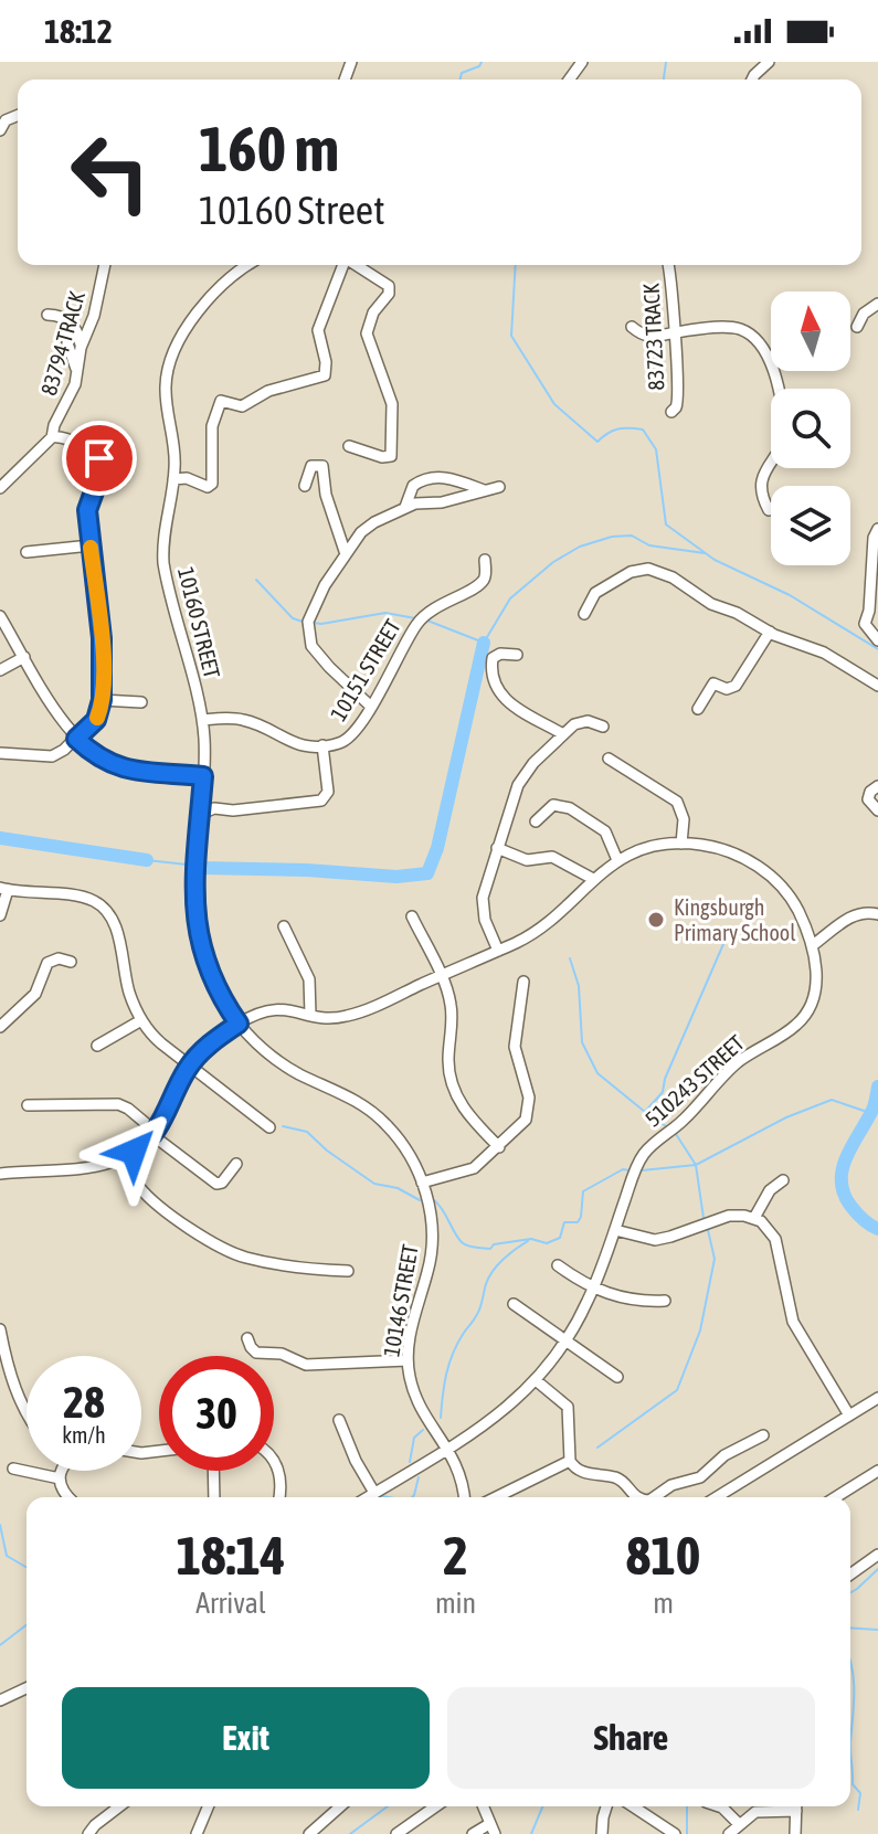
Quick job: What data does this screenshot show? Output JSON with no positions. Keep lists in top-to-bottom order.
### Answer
{
  "streets": {
    "street": [
      "83723 TRACK",
      "83794 TRACK",
      "10160 STREET",
      "10151 STREET",
      "510243 STREET",
      "10146 STREET"
    ]
  },
  "crossings": [
    ["10160 STREET", "10151 STREET"],
    ["10160 STREET", "510243 STREET"],
    ["10160 STREET", "10146 STREET"],
    ["510243 STREET", "10146 STREET"]
  ],
  "places": ["Kingsburgh Primary School"],
  "north": "top",
  "page": {
    "status": "18:12",
    "turn": ["160 m", "10160 Street"],
    "speed": "28 km/h",
    "limit": "30",
    "eta": [
      "18:14",
      "Arrival",
      "2",
      "min",
      "810",
      "m"
    ],
    "buttons": ["Exit", "Share"]
  }
}
